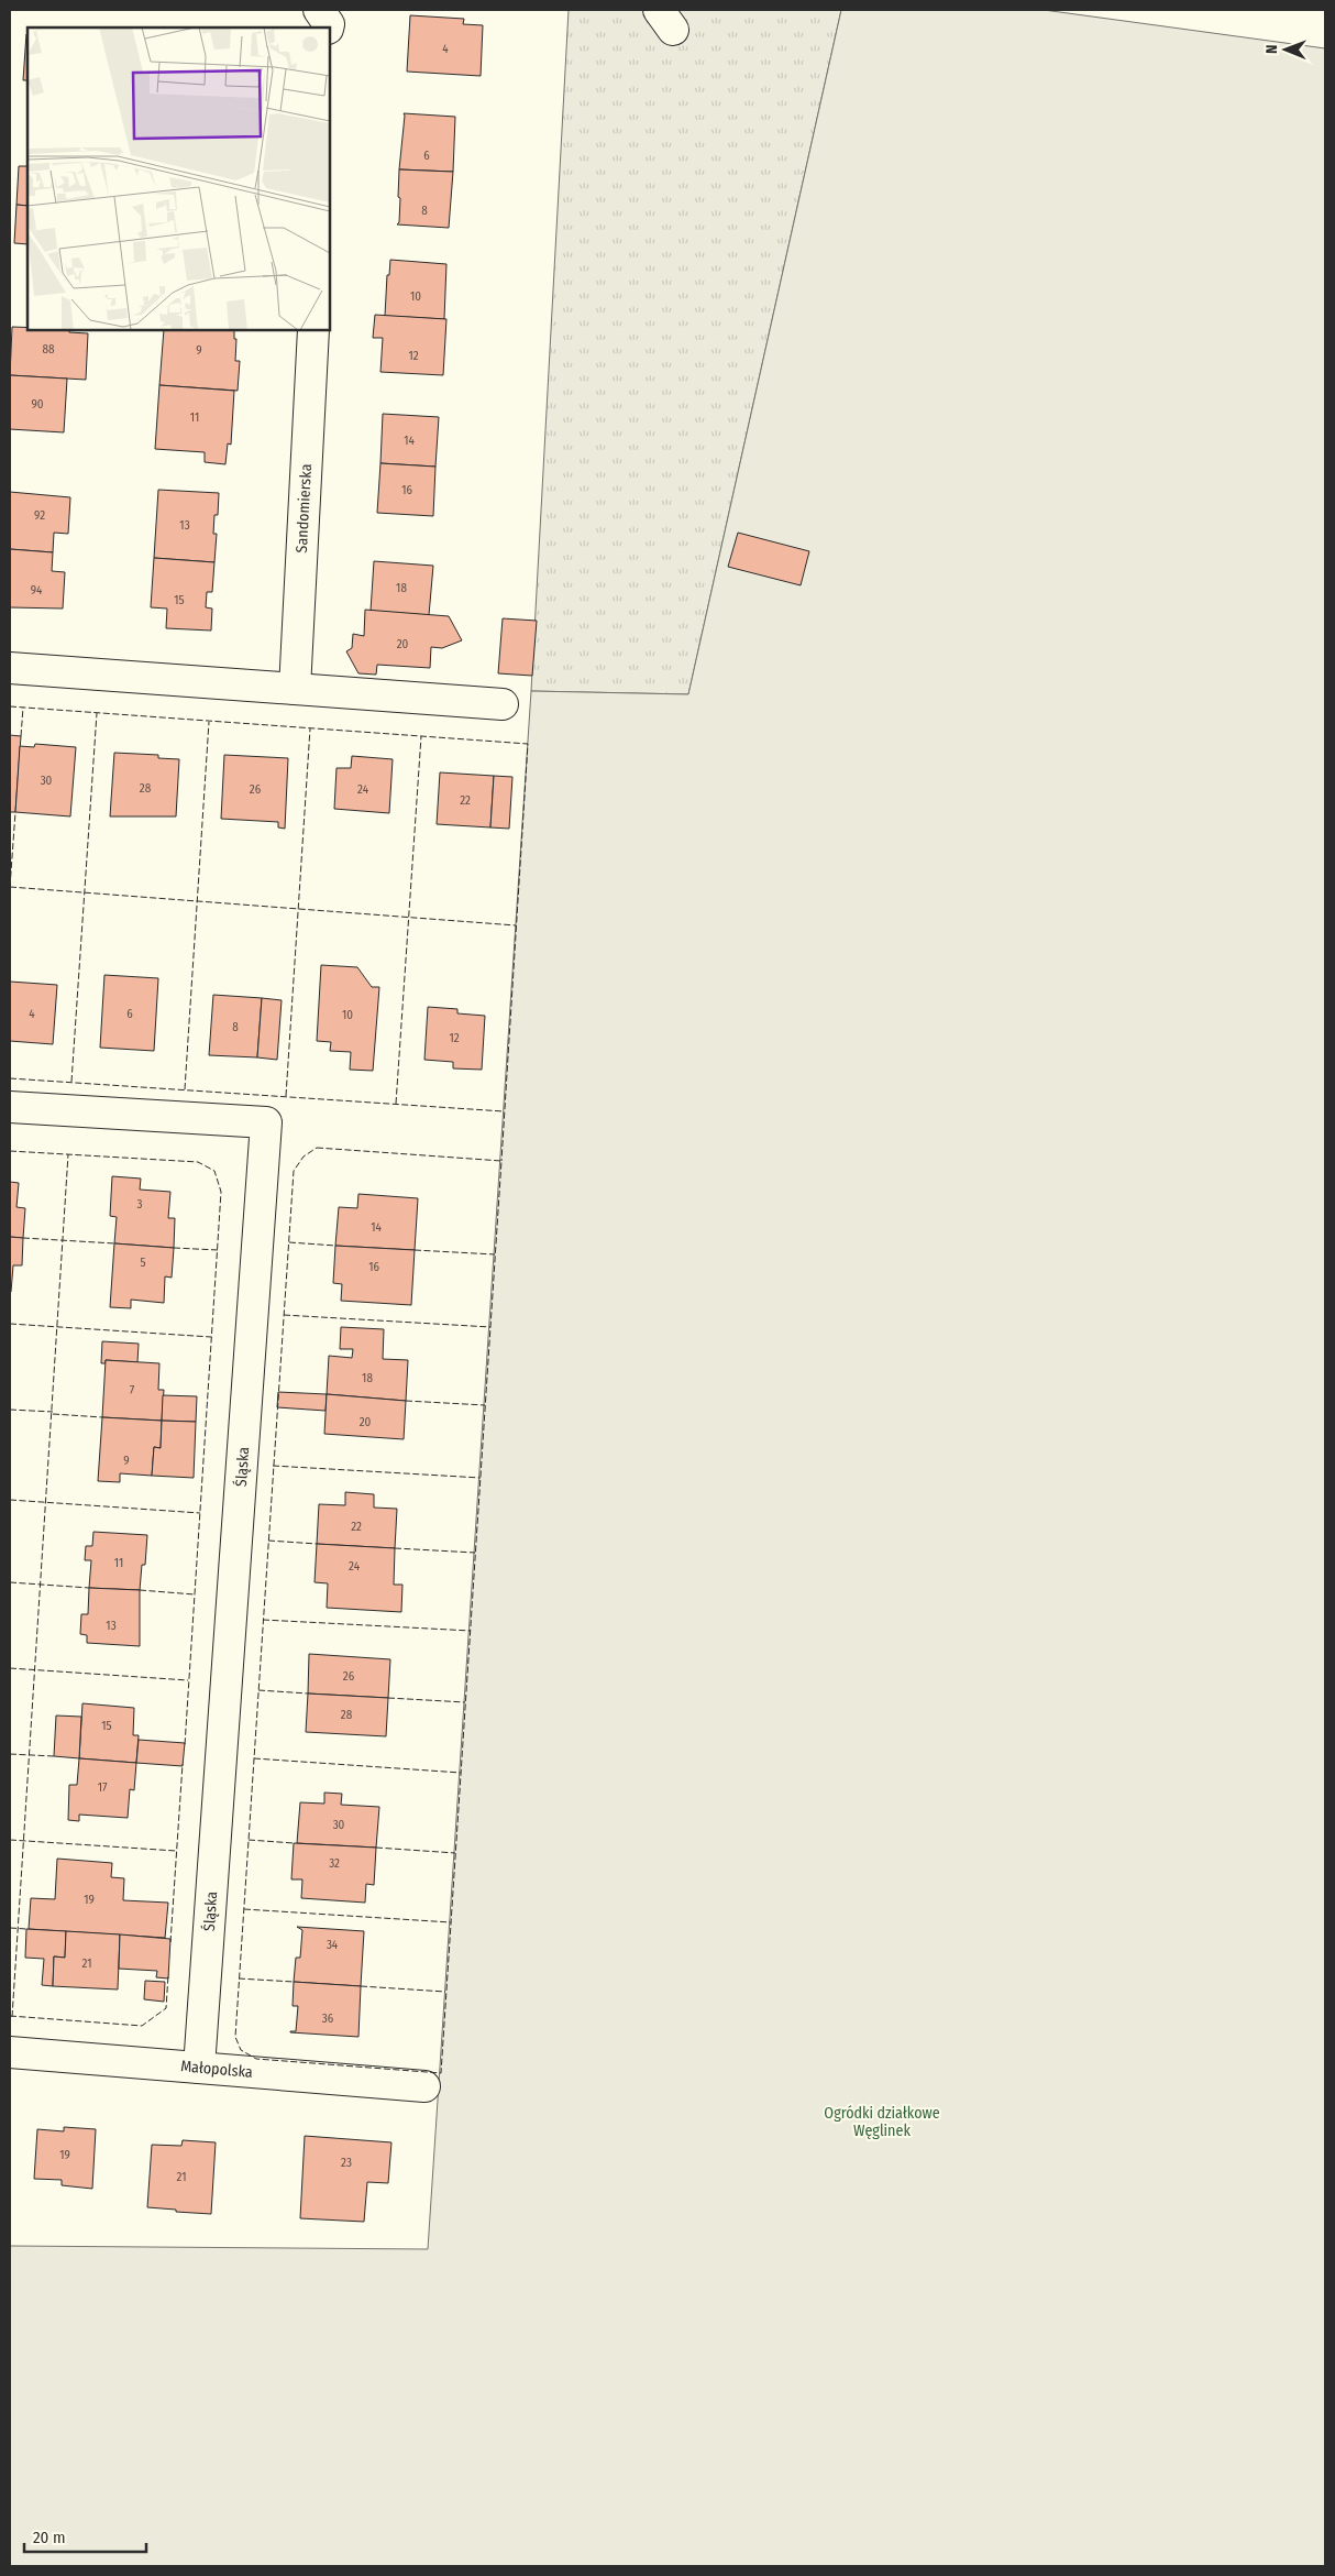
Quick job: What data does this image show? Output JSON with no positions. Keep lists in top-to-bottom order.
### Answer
{
  "streets": {
    "street": ["Sandomierska", "Śląska", "Małopolska"]
  },
  "crossings": [
    ["Śląska", "Małopolska"]
  ],
  "parks": ["Ogródki działkowe Węglinek"],
  "house_numbers": [
    "4",
    "6",
    "8",
    "10",
    "88",
    "9",
    "12",
    "90",
    "11",
    "14",
    "16",
    "92",
    "13",
    "18",
    "94",
    "15",
    "20",
    "30",
    "28",
    "26",
    "24",
    "22",
    "4",
    "6",
    "10",
    "8",
    "12",
    "3",
    "14",
    "5",
    "16",
    "18",
    "7",
    "20",
    "9",
    "22",
    "11",
    "24",
    "13",
    "26",
    "28",
    "15",
    "17",
    "30",
    "32",
    "19",
    "34",
    "21",
    "36",
    "19",
    "23",
    "21"
  ],
  "scale_bar": "20 m",
  "north": "left"
}
